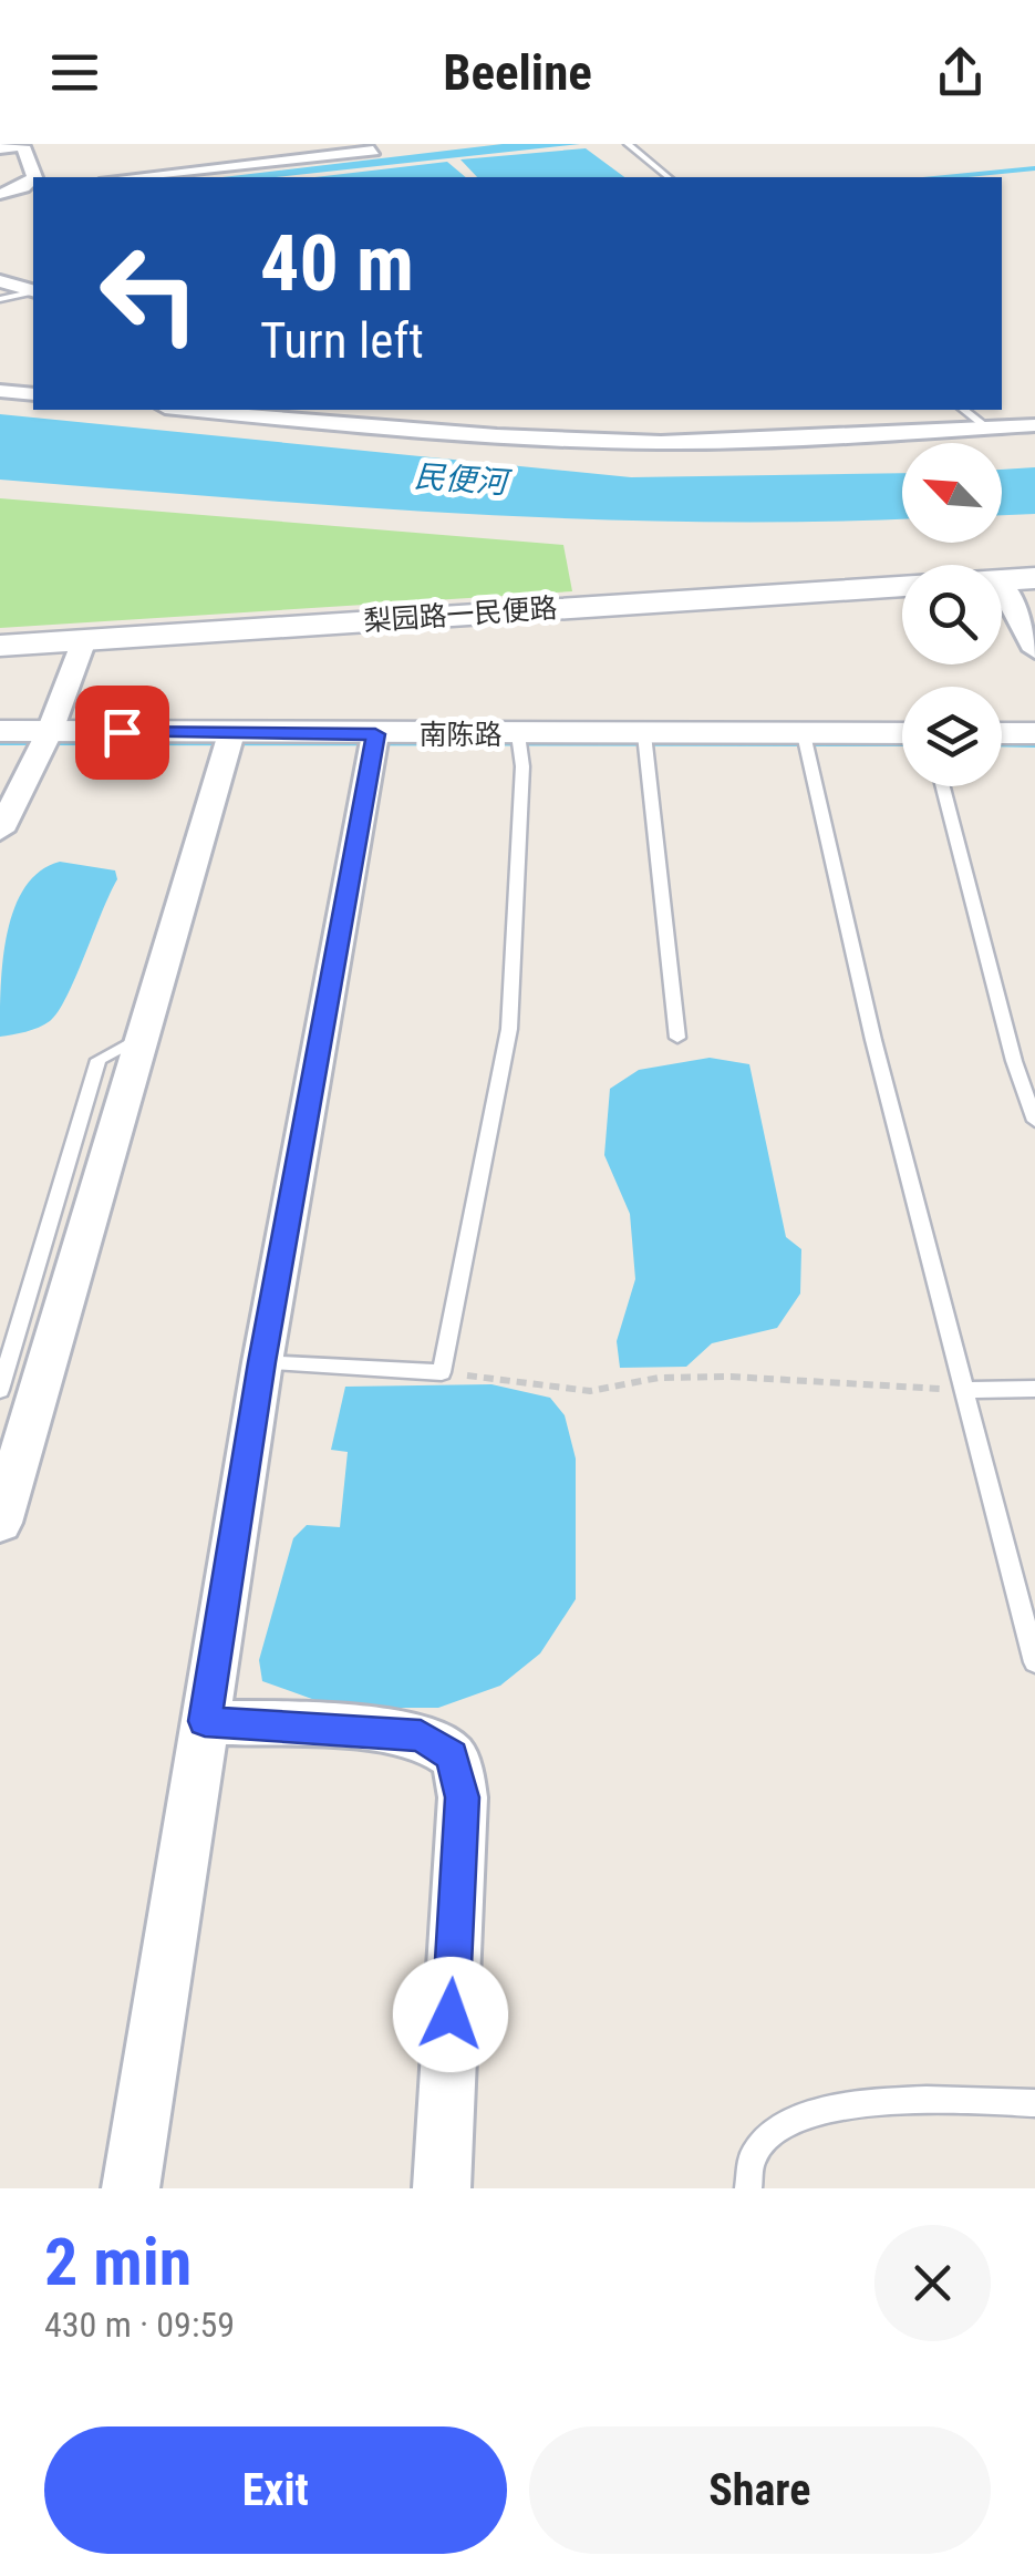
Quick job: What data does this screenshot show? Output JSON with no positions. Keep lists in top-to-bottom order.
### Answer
{
  "streets": {
    "main road": ["梨园路一民便路"],
    "street": ["南陈路"]
  },
  "water": ["民便河"],
  "north": "top left",
  "page": {
    "header": "Beeline",
    "turn": ["40 m", "Turn left"],
    "heading": ["2 min", "430 m · 09:59"],
    "buttons": ["Exit", "Share"]
  }
}
